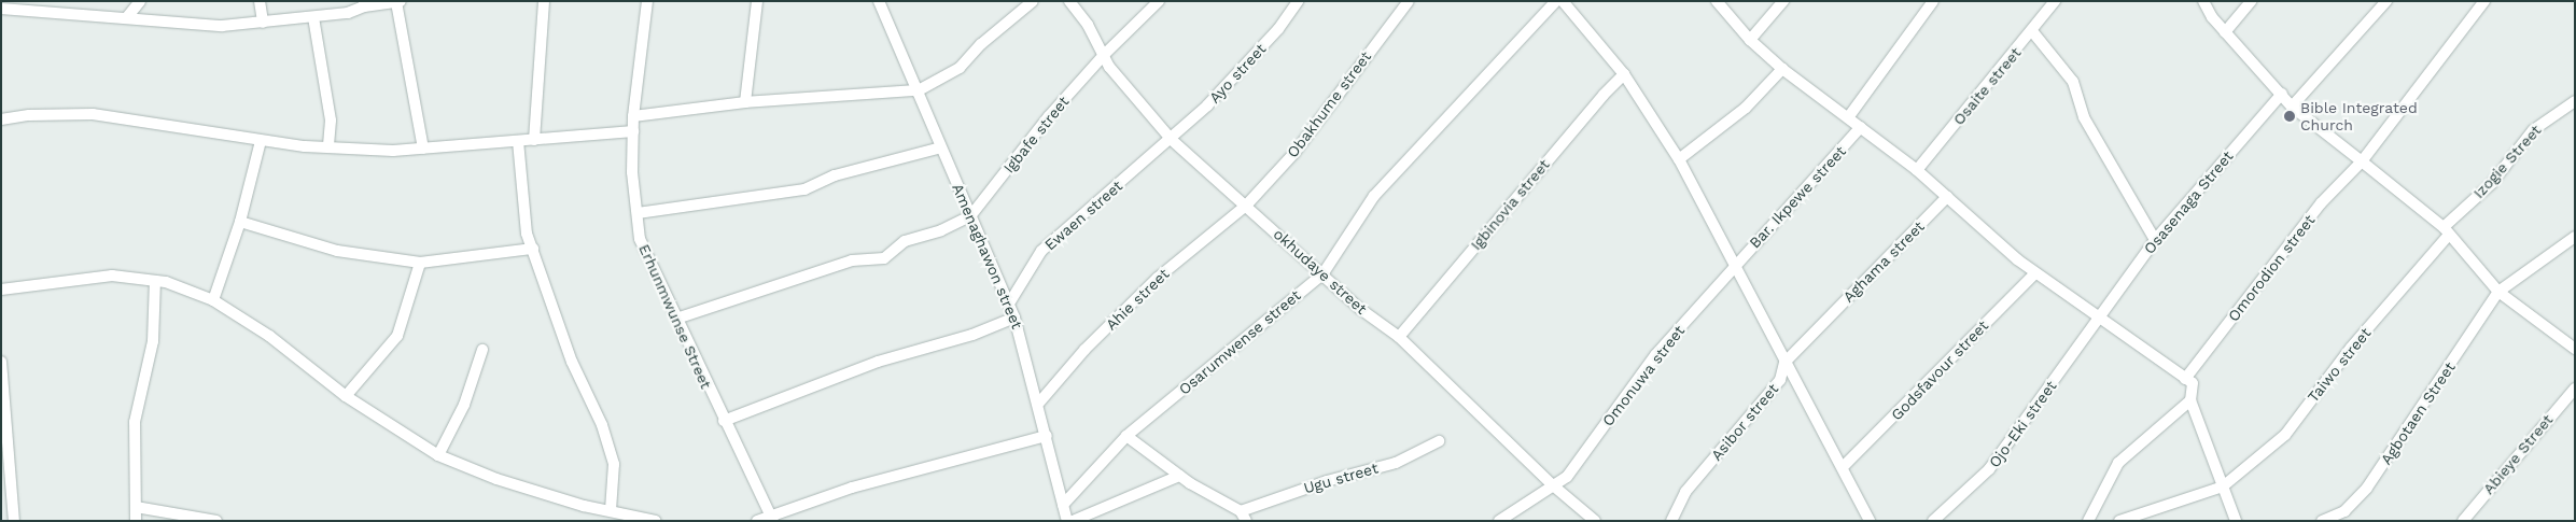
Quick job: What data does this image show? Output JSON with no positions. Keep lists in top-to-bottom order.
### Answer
{
  "streets": {
    "street": [
      "Ayo street",
      "Osaite street",
      "Obakhume street",
      "Igbafe street",
      "Izogie Street",
      "Bar. Ikpewe street",
      "Osasenaga Street",
      "Igbinovia street",
      "Ewaen street",
      "Amenaghawon street",
      "Aghama street",
      "Omorodion street",
      "okhudaye street",
      "Ahie street",
      "Erhunmwunse Street",
      "Osarumwense street",
      "Taiwo street",
      "Godsfavour street",
      "Omonuwa street",
      "Agbotaen Street",
      "Asibor street",
      "Ojo-Eki street",
      "Abieye Street",
      "Ugu street"
    ]
  },
  "crossings": [
    ["Ayo street", "Ewaen street"],
    ["Ayo street", "okhudaye street"],
    ["Obakhume street", "okhudaye street"],
    ["Obakhume street", "Ahie street"],
    ["Igbafe street", "Amenaghawon street"],
    ["Igbafe street", "okhudaye street"],
    ["Izogie Street", "Taiwo street"],
    ["Bar. Ikpewe street", "Omonuwa street"],
    ["Osasenaga Street", "Ojo-Eki street"],
    ["Igbinovia street", "okhudaye street"],
    ["Ewaen street", "Amenaghawon street"],
    ["Ewaen street", "okhudaye street"],
    ["Amenaghawon street", "Ahie street"],
    ["Amenaghawon street", "Osarumwense street"],
    ["Aghama street", "Asibor street"],
    ["okhudaye street", "Ahie street"],
    ["okhudaye street", "Osarumwense street"],
    ["okhudaye street", "Omonuwa street"]
  ],
  "places": ["Bible Integrated Church"]
}
